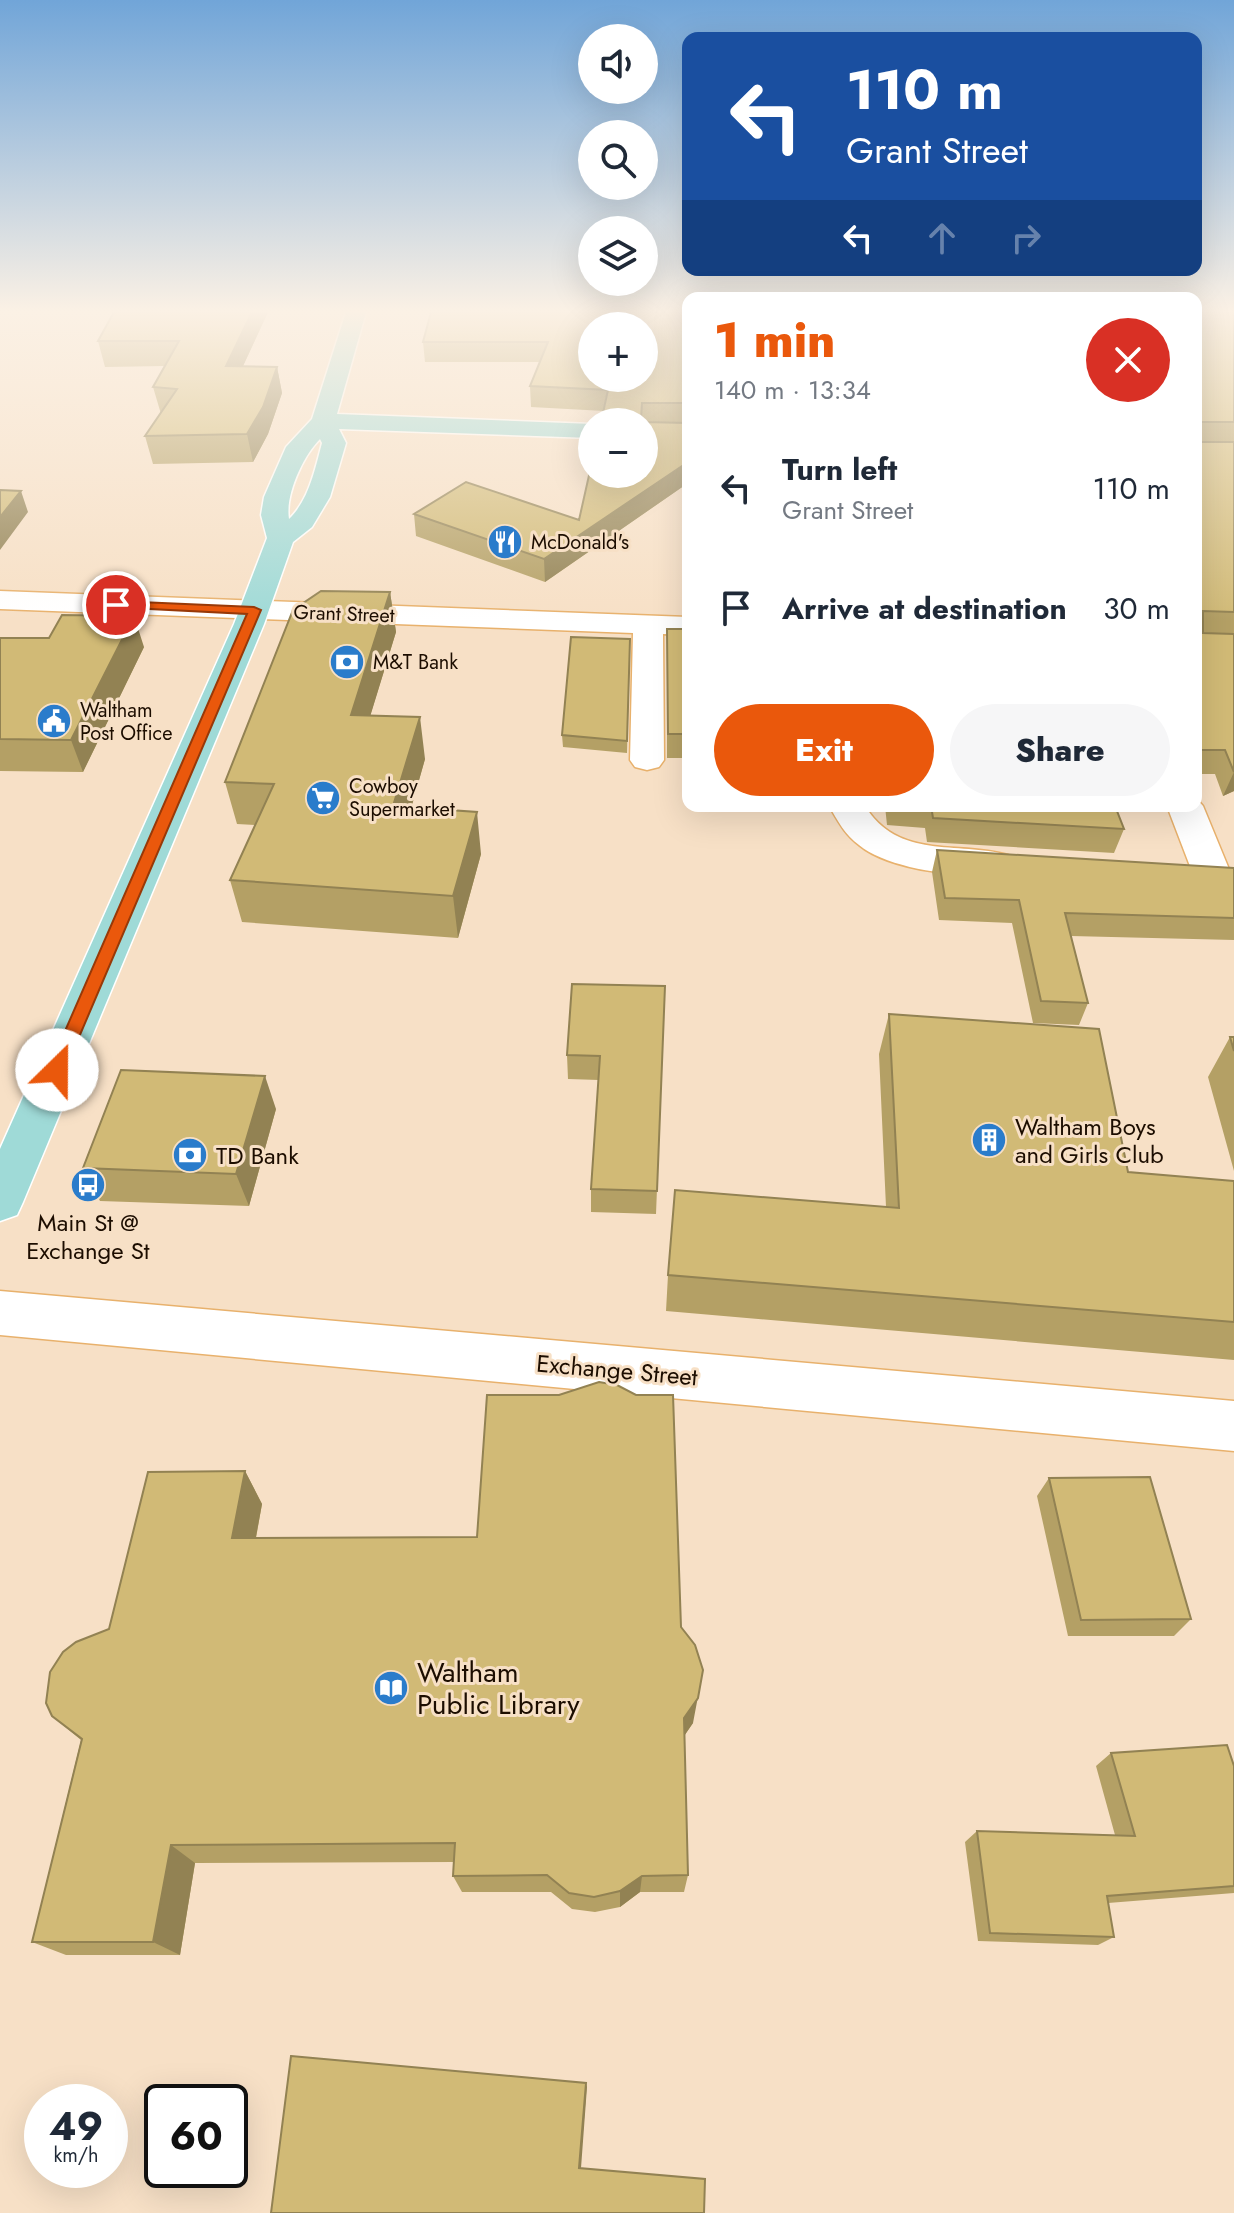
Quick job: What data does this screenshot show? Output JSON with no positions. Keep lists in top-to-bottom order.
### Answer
{
  "streets": {
    "street": ["Grant Street", "Exchange Street"]
  },
  "places": {
    "restaurant": ["McDonald's"],
    "bank": ["M&T Bank", "TD Bank"],
    "public building": ["Waltham Post Office"],
    "supermarket": ["Cowboy Supermarket"],
    "building": ["Waltham Boys and Girls Club"],
    "bus stop": ["Main St @ Exchange St"],
    "library": ["Waltham Public Library"]
  },
  "page": {
    "map_buttons": ["+", "−"],
    "turn": ["110 m", "Grant Street"],
    "heading": ["1 min", "140 m · 13:34"],
    "list": [
      {
        "name": "Turn left",
        "note": "Grant Street",
        "value": "110 m"
      },
      {
        "name": "Arrive at destination",
        "value": "30 m"
      }
    ],
    "buttons": ["Exit", "Share"],
    "speed": "49 km/h",
    "limit": "60"
  }
}
